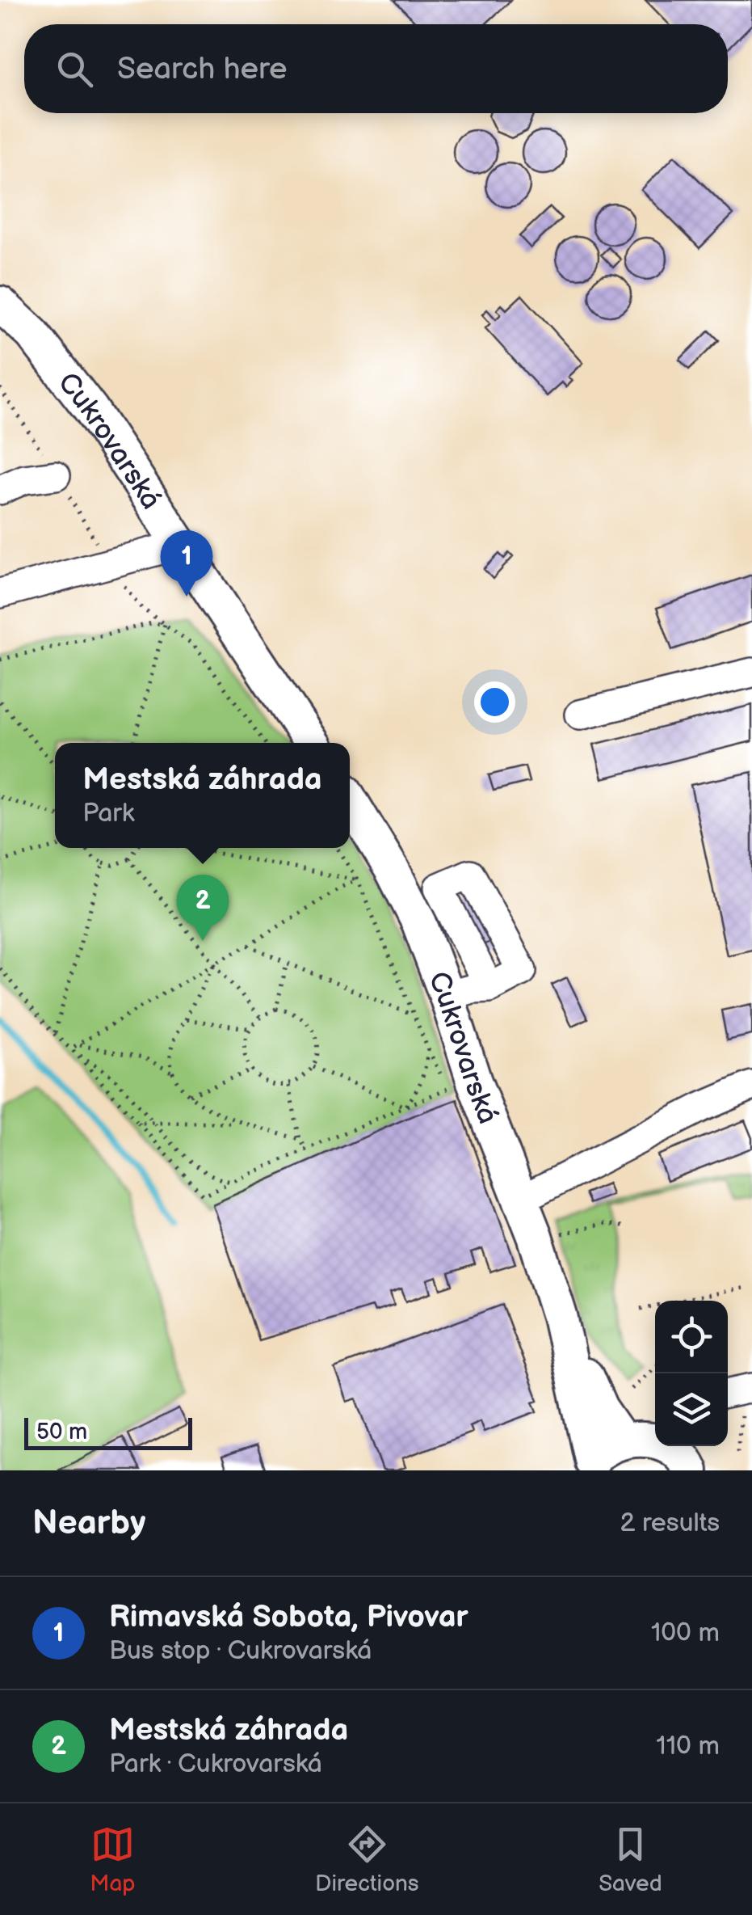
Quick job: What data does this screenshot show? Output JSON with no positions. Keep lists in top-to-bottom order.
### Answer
{
  "streets": {
    "main road": ["Cukrovarská"]
  },
  "scale_bar": "50 m",
  "page": {
    "search": "Search here",
    "pins": ["1", "2"],
    "popup": ["Mestská záhrada", "Park"],
    "scale": "50 m",
    "heading": ["Nearby", "2 results"],
    "list": [
      {
        "mark": "1",
        "name": "Rimavská Sobota, Pivovar",
        "note": "Bus stop · Cukrovarská",
        "value": "100 m"
      },
      {
        "mark": "2",
        "name": "Mestská záhrada",
        "note": "Park · Cukrovarská",
        "value": "110 m"
      }
    ],
    "nav": ["Map", "Directions", "Saved"]
  }
}
